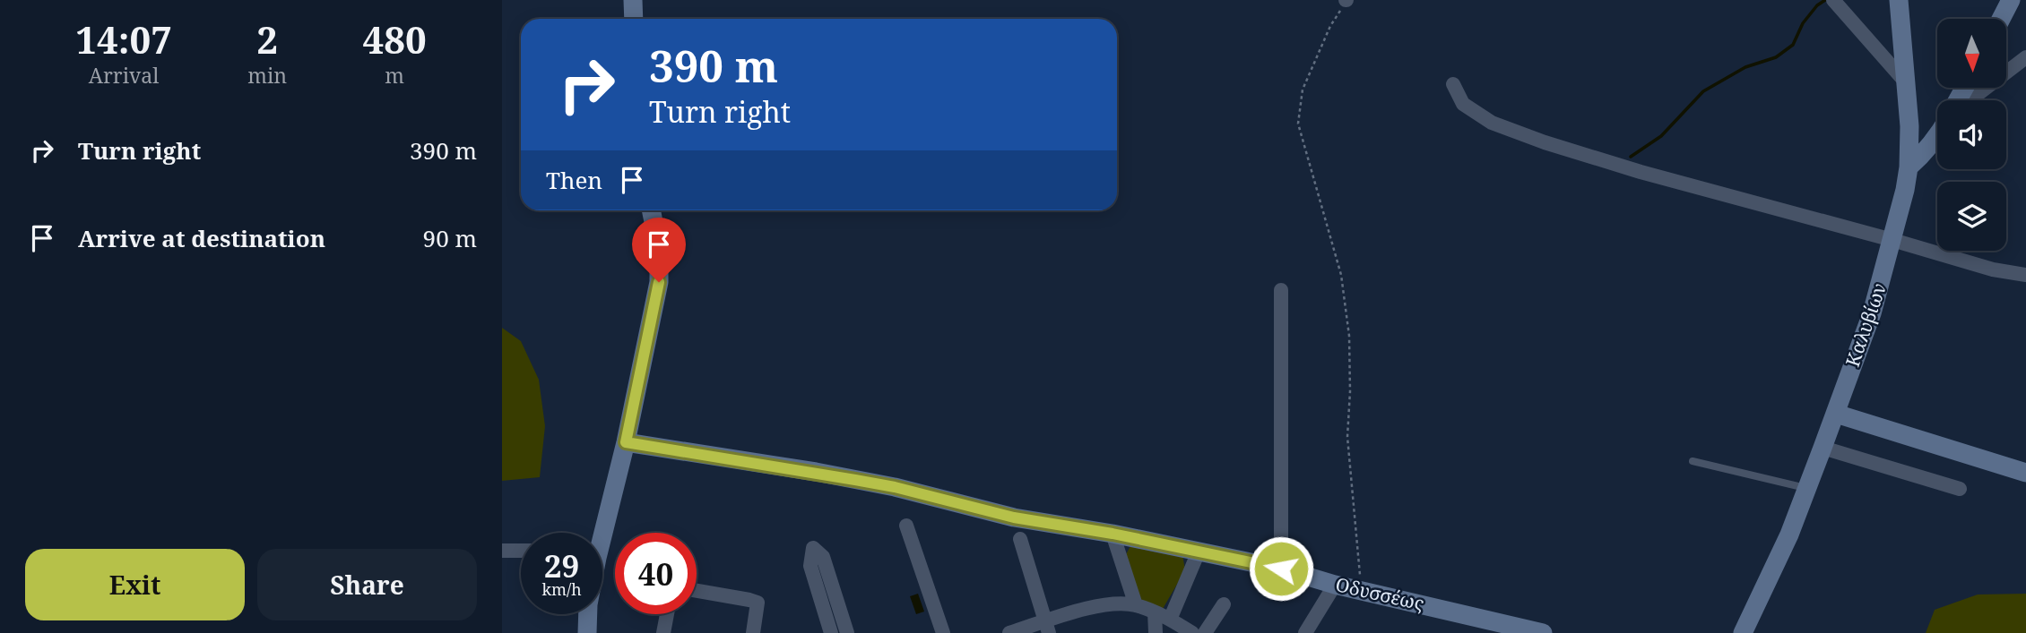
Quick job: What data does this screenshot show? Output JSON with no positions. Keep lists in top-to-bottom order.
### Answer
{
  "streets": {
    "street": ["Καλυβίων", "Οδυσσέως"]
  },
  "north": "bottom",
  "page": {
    "eta": [
      "14:07",
      "Arrival",
      "2",
      "min",
      "480",
      "m"
    ],
    "turn": ["390 m", "Turn right"],
    "list": [
      {
        "name": "Turn right",
        "value": "390 m"
      },
      {
        "name": "Arrive at destination",
        "value": "90 m"
      }
    ],
    "then": "Then",
    "speed": "29 km/h",
    "limit": "40",
    "buttons": ["Exit", "Share"]
  }
}
